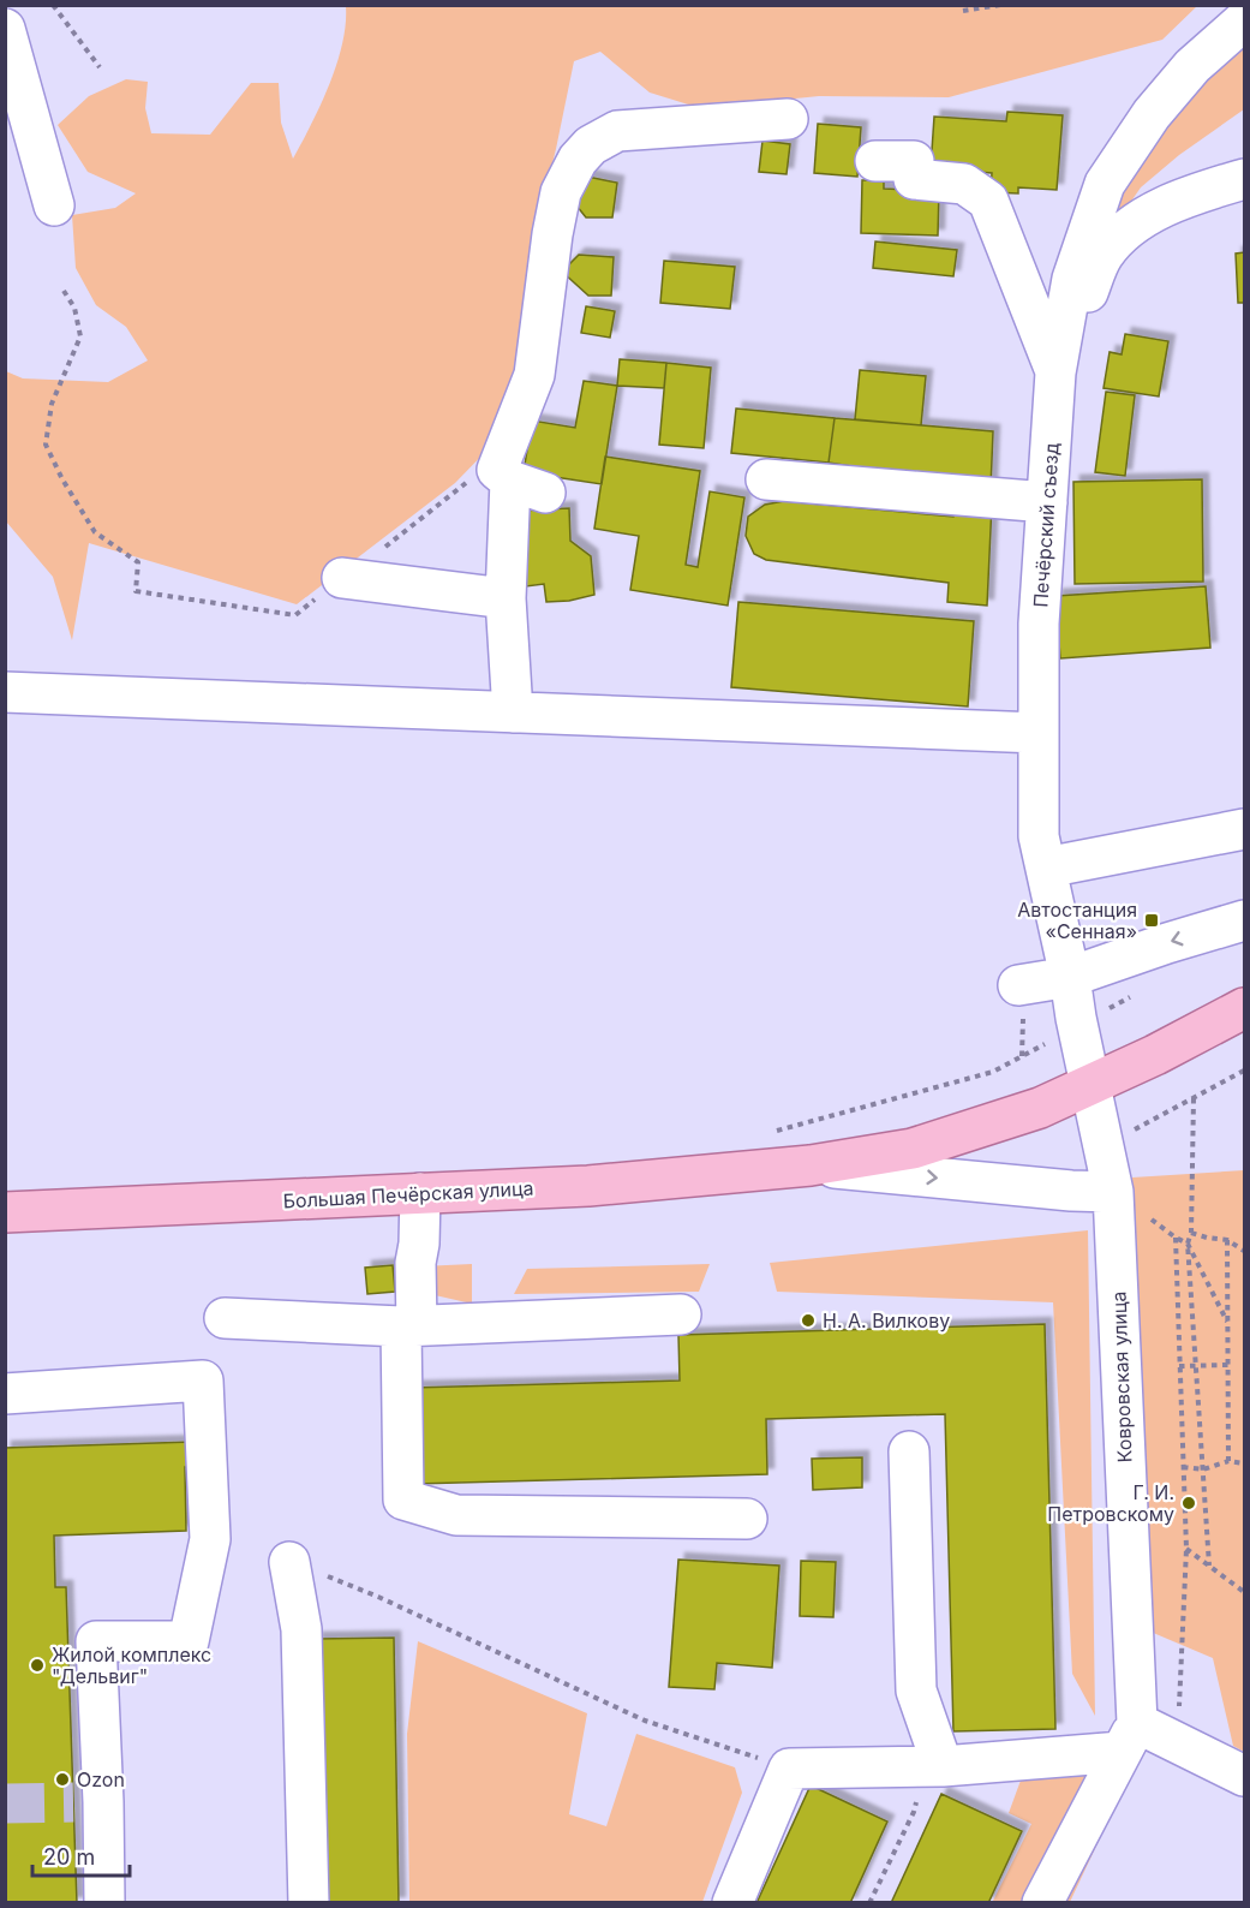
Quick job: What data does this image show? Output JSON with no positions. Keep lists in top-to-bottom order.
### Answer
{
  "streets": {
    "main road": ["Большая Печёрская улица"],
    "street": ["Печёрский съезд", "Ковровская улица"]
  },
  "crossings": [
    ["Печёрский съезд", "Большая Печёрская улица"],
    ["Печёрский съезд", "Ковровская улица"],
    ["Большая Печёрская улица", "Ковровская улица"]
  ],
  "places": {
    "transit": ["Автостанция «Сенная»"],
    "other": [
      "Н. А. Вилкову",
      "Г. И. Петровскому",
      "Жилой комплекс \"Дельвиг\"",
      "Ozon"
    ]
  },
  "scale_bar": "20 m"
}
